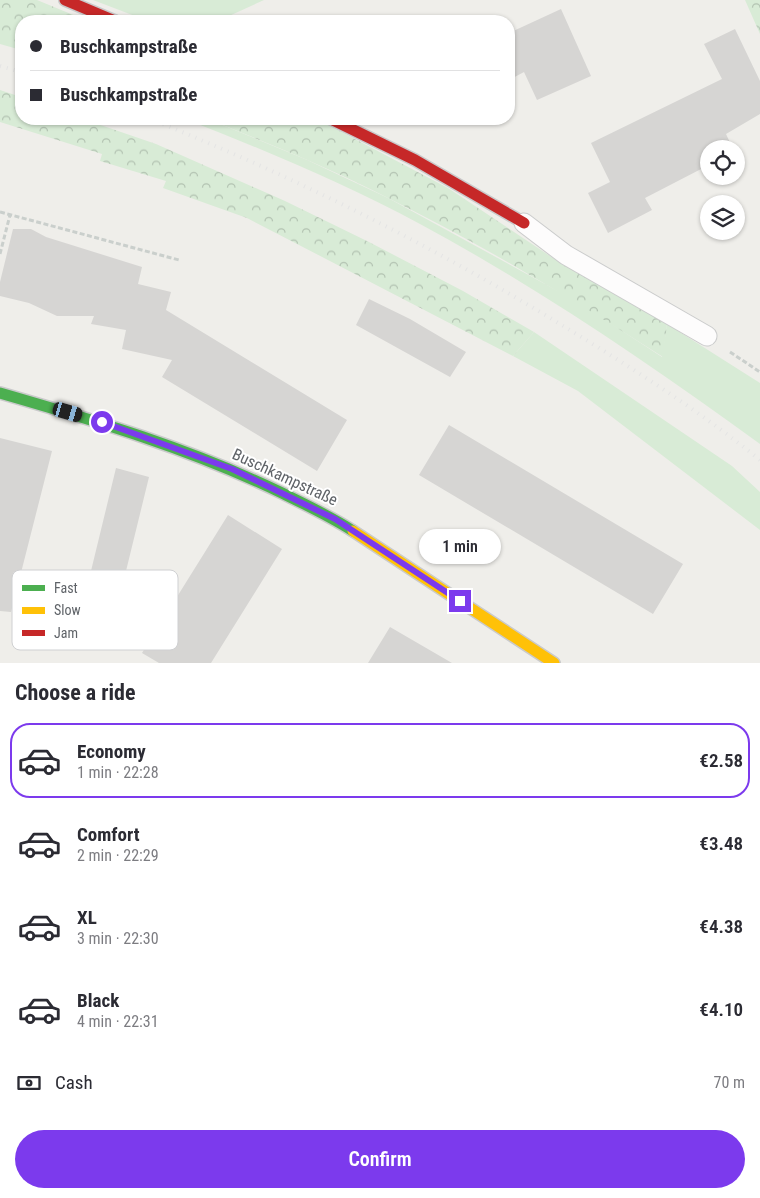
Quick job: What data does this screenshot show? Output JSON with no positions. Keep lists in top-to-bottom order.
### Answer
{
  "streets": {
    "street": ["Buschkampstraße"]
  },
  "legend": ["Fast", "Slow", "Jam"],
  "page": {
    "banner": ["Buschkampstraße", "Buschkampstraße"],
    "bubble": "1 min",
    "heading": "Choose a ride",
    "list": [
      {
        "name": "Economy",
        "note": "1 min · 22:28",
        "value": "€2.58"
      },
      {
        "name": "Comfort",
        "note": "2 min · 22:29",
        "value": "€3.48"
      },
      {
        "name": "XL",
        "note": "3 min · 22:30",
        "value": "€4.38"
      },
      {
        "name": "Black",
        "note": "4 min · 22:31",
        "value": "€4.10"
      }
    ],
    "pay": ["Cash", "70 m"],
    "buttons": "Confirm"
  }
}
